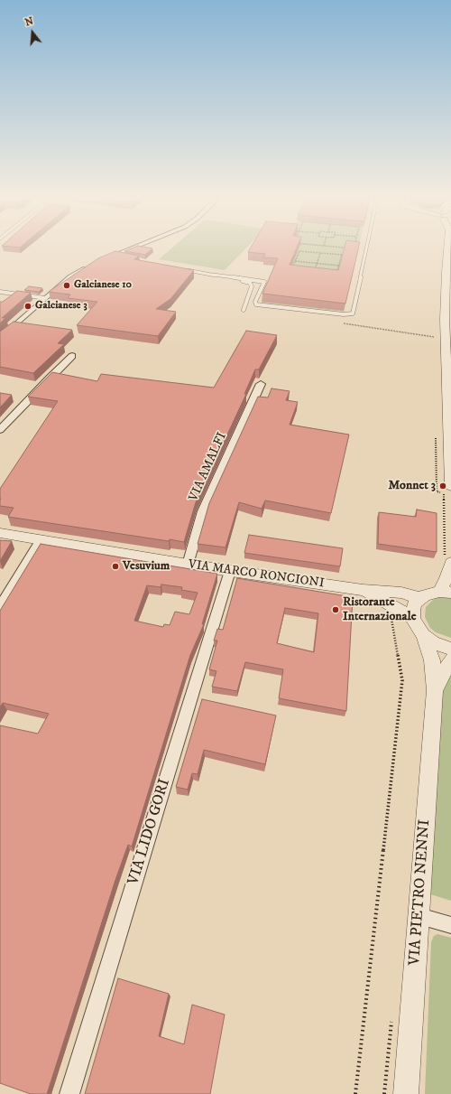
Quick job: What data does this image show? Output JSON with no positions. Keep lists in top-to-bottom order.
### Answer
{
  "streets": {
    "street": [
      "VIA AMALFI",
      "VIA MARCO RONCIONI",
      "VIA LIDO GORI",
      "VIA PIETRO NENNI"
    ]
  },
  "crossings": [
    ["VIA AMALFI", "VIA MARCO RONCIONI"],
    ["VIA MARCO RONCIONI", "VIA LIDO GORI"]
  ],
  "places": [
    "Galcianese 10",
    "Galcianese 3",
    "Monnet 3",
    "Vesuvium",
    "Ristorante Internazionale"
  ],
  "north": "top"
}
